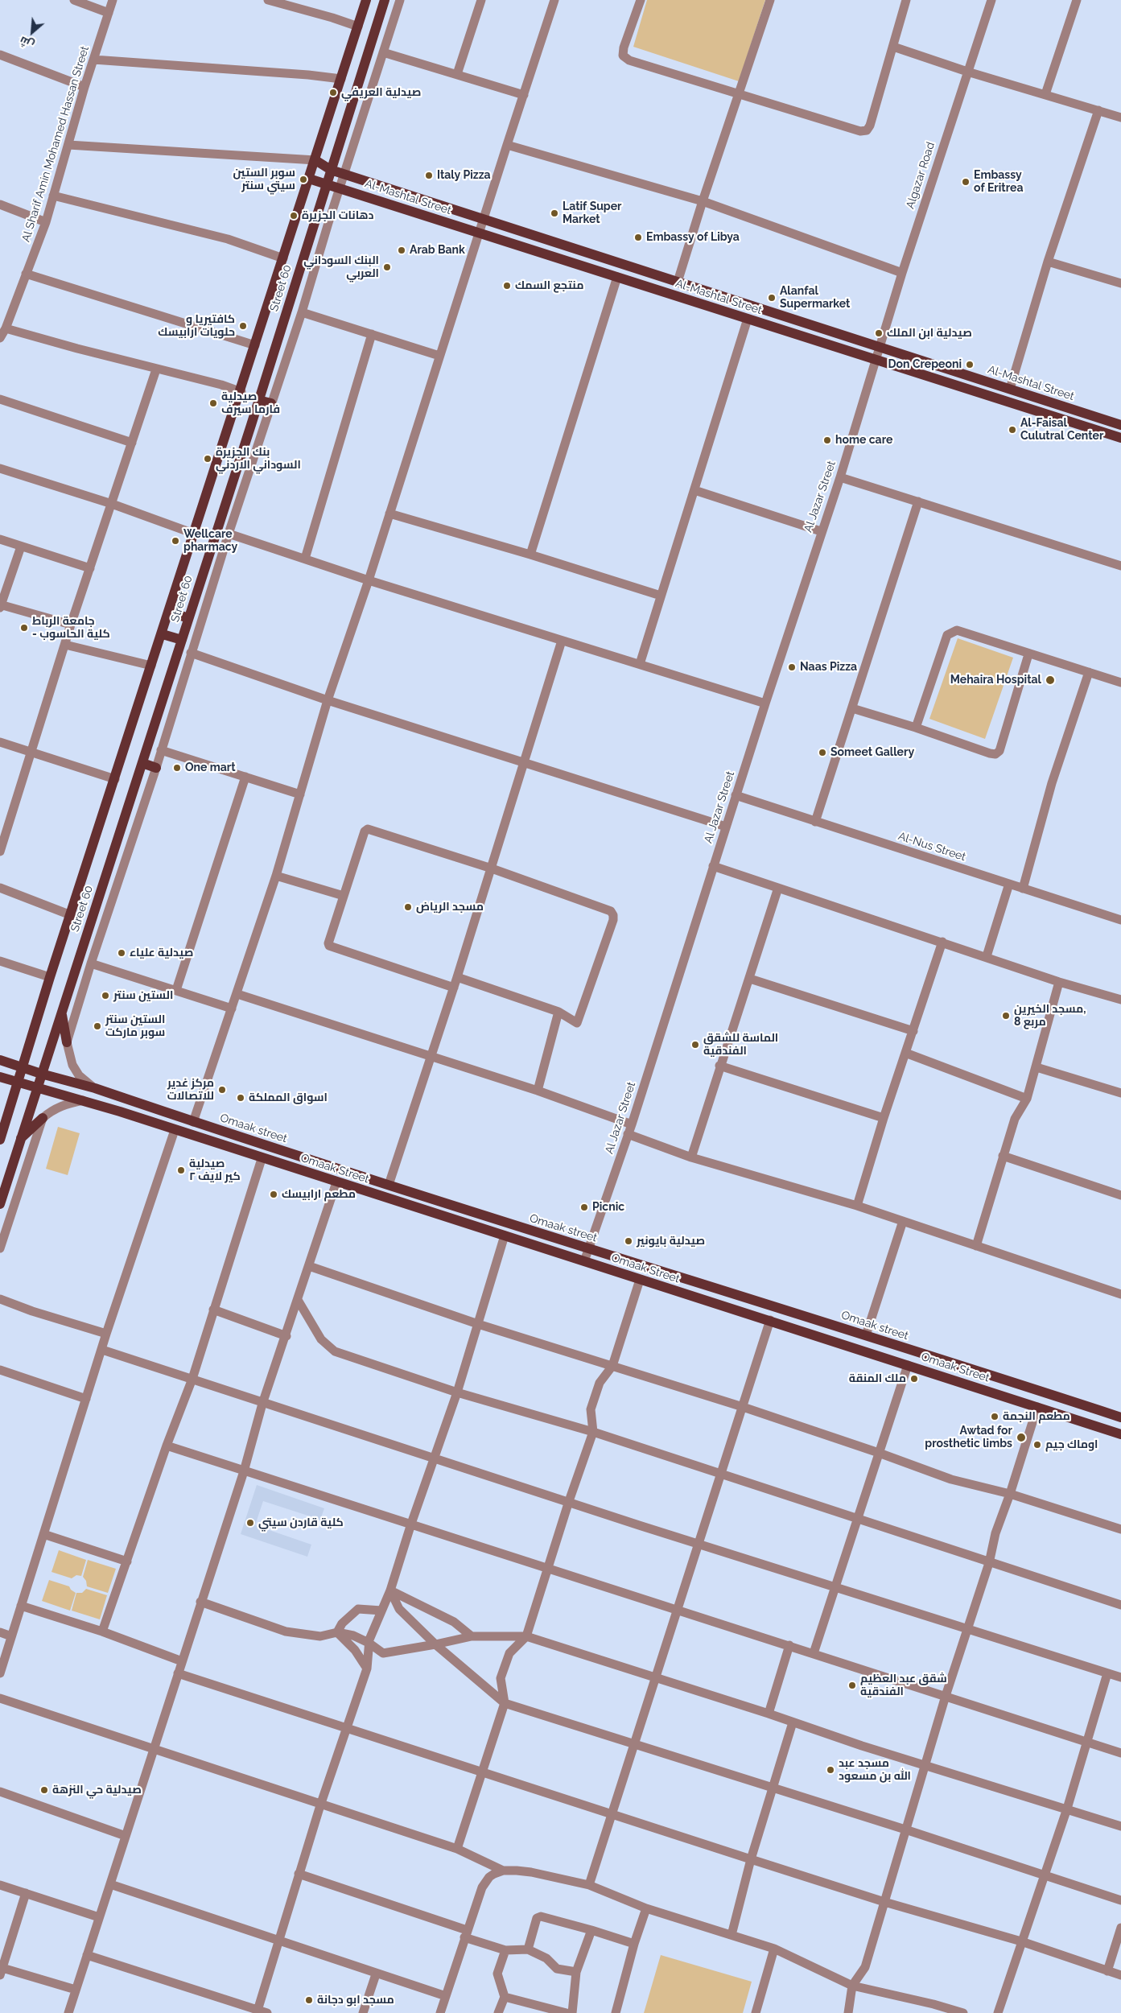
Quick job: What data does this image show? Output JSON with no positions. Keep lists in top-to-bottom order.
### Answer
{
  "streets": {
    "main road": [
      "Al-Mashtal Street",
      "Street 60",
      "Omaak street",
      "Omaak Street"
    ],
    "street": [
      "Al Sharif Amin Mohamed Hassan Street",
      "Algazar Road",
      "Al Jazar Street",
      "Al-Nus Street"
    ]
  },
  "crossings": [
    ["Algazar Road", "Al-Mashtal Street"],
    ["Algazar Road", "Al Jazar Street"],
    ["Al-Mashtal Street", "Street 60"],
    ["Al-Mashtal Street", "Al Jazar Street"],
    ["Street 60", "Omaak street"],
    ["Street 60", "Omaak Street"],
    ["Al Jazar Street", "Al-Nus Street"],
    ["Al Jazar Street", "Omaak street"],
    ["Al Jazar Street", "Omaak Street"]
  ],
  "places": [
    "صيدلية العريفي",
    "Italy Pizza",
    "سوبر الستين سيتي سنتر",
    "Embassy of Eritrea",
    "Latif Super Market",
    "دهانات الجزيرة",
    "Embassy of Libya",
    "Arab Bank",
    "البنك السوداني العربي",
    "منتجع السمك",
    "Alanfal Supermarket",
    "كافتيريا و حلويات ارابيسك",
    "صيدلية ابن الملك",
    "Don Crepeoni",
    "صيدلية فارما سيرف",
    "Al-Faisal Culutral Center",
    "home care",
    "بنك الجزيرة السوداني الاردني",
    "Wellcare pharmacy",
    "جامعة الرباط - كلية الحاسوب",
    "Naas Pizza",
    "Mehaira Hospital",
    "Someet Gallery",
    "One mart",
    "مسجد الرياض",
    "صيدلية علياء",
    "الستين سنتر",
    "مسجد الخيرين, مربع 8",
    "الستين سنتر سوبر ماركت",
    "الماسة للشقق الفندقية",
    "مركز غدير للاتصالات",
    "اسواق المملكة",
    "صيدلية كير لايف ٢",
    "مطعم ارابيسك",
    "Picnic",
    "صيدلية بايونير",
    "ملك المنقة",
    "مطعم النجمة",
    "Awtad for prosthetic limbs",
    "اوماك جيم",
    "كلية قاردن سيتي",
    "شقق عبد العظيم الفندقية",
    "مسجد عبد الله بن مسعود",
    "صيدلية حي النزهة",
    "مسجد ابو دجانة"
  ],
  "north": "bottom left"
}
